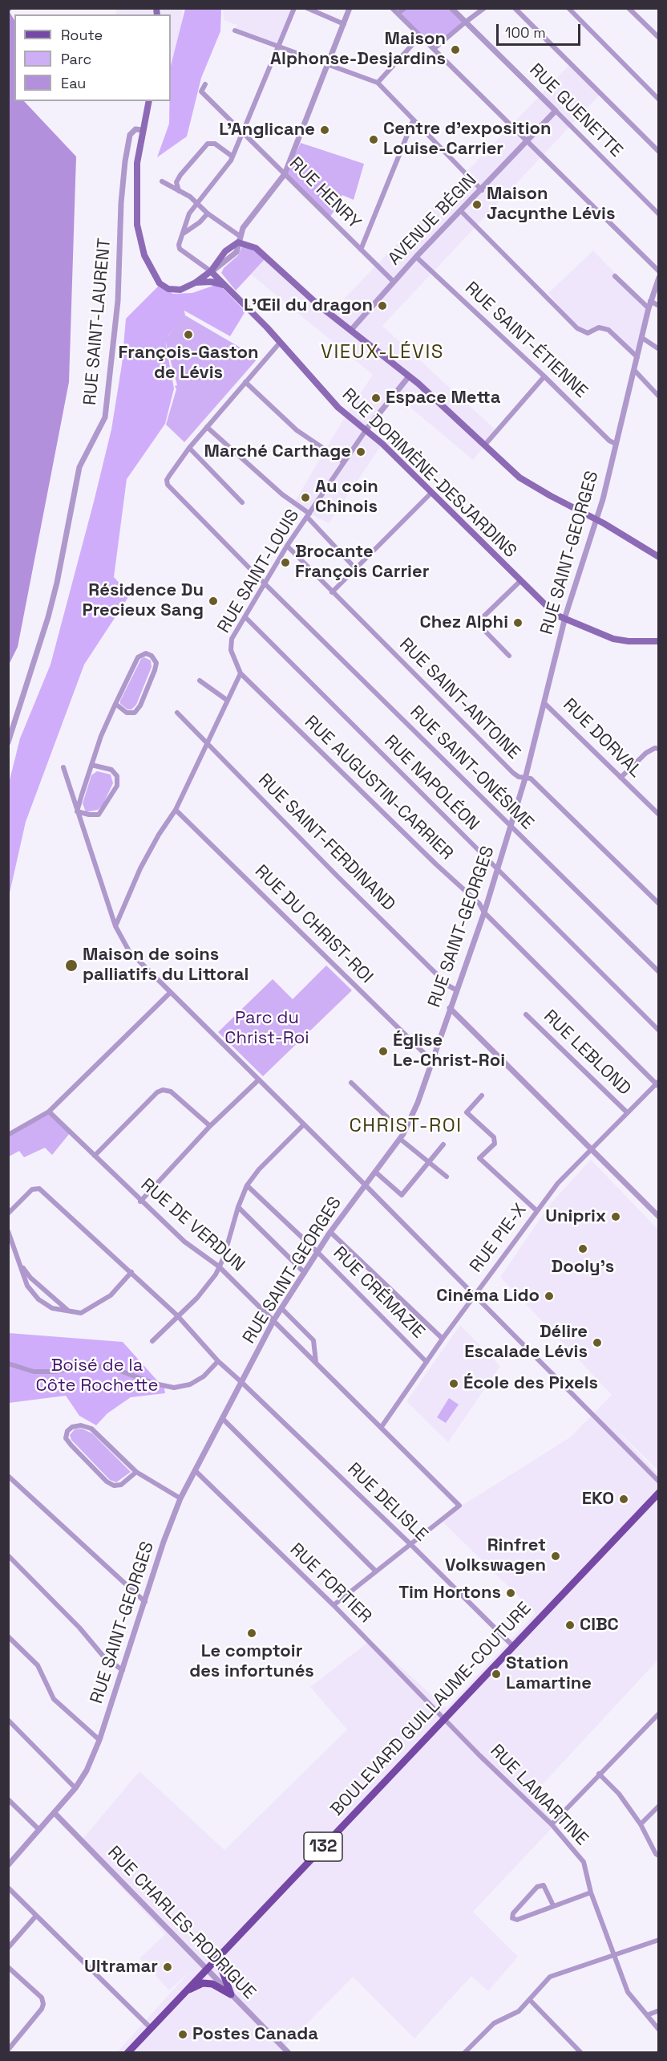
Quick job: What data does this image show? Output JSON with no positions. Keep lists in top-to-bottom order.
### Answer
{
  "streets": {
    "main road": ["RUE DORIMÈNE-DESJARDINS", "BOULEVARD GUILLAUME-COUTURE", "132"],
    "street": [
      "RUE GUENETTE",
      "RUE HENRY",
      "AVENUE BÉGIN",
      "RUE SAINT-LAURENT",
      "RUE SAINT-ÉTIENNE",
      "RUE SAINT-GEORGES",
      "RUE SAINT-LOUIS",
      "RUE SAINT-ANTOINE",
      "RUE DORVAL",
      "RUE SAINT-ONÉSIME",
      "RUE NAPOLÉON",
      "RUE AUGUSTIN-CARRIER",
      "RUE SAINT-FERDINAND",
      "RUE DU CHRIST-ROI",
      "RUE LEBLOND",
      "RUE DE VERDUN",
      "RUE PIE-X",
      "RUE CRÉMAZIE",
      "RUE DELISLE",
      "RUE FORTIER",
      "RUE LAMARTINE",
      "RUE CHARLES-RODRIGUE"
    ]
  },
  "crossings": [
    ["RUE GUENETTE", "AVENUE BÉGIN"],
    ["RUE HENRY", "AVENUE BÉGIN"],
    ["AVENUE BÉGIN", "RUE SAINT-ÉTIENNE"],
    ["RUE SAINT-ÉTIENNE", "RUE SAINT-GEORGES"],
    ["RUE DORIMÈNE-DESJARDINS", "RUE SAINT-GEORGES"],
    ["RUE DORIMÈNE-DESJARDINS", "RUE SAINT-LOUIS"],
    ["RUE SAINT-GEORGES", "RUE SAINT-ANTOINE"],
    ["RUE SAINT-GEORGES", "RUE DORVAL"],
    ["RUE SAINT-GEORGES", "RUE SAINT-ONÉSIME"],
    ["RUE SAINT-GEORGES", "RUE NAPOLÉON"],
    ["RUE SAINT-GEORGES", "RUE AUGUSTIN-CARRIER"],
    ["RUE SAINT-GEORGES", "RUE SAINT-FERDINAND"],
    ["RUE SAINT-GEORGES", "RUE DU CHRIST-ROI"],
    ["RUE SAINT-GEORGES", "RUE DE VERDUN"],
    ["RUE SAINT-GEORGES", "RUE CRÉMAZIE"],
    ["RUE SAINT-GEORGES", "RUE DELISLE"],
    ["RUE SAINT-GEORGES", "RUE FORTIER"],
    ["RUE SAINT-GEORGES", "RUE CHARLES-RODRIGUE"],
    ["RUE SAINT-LOUIS", "RUE SAINT-ANTOINE"],
    ["RUE SAINT-LOUIS", "RUE SAINT-ONÉSIME"],
    ["RUE SAINT-LOUIS", "RUE NAPOLÉON"],
    ["RUE SAINT-LOUIS", "RUE AUGUSTIN-CARRIER"],
    ["RUE AUGUSTIN-CARRIER", "RUE PIE-X"],
    ["RUE LEBLOND", "RUE PIE-X"],
    ["RUE DE VERDUN", "RUE PIE-X"],
    ["RUE DE VERDUN", "RUE DELISLE"],
    ["RUE PIE-X", "RUE CRÉMAZIE"],
    ["RUE DELISLE", "BOULEVARD GUILLAUME-COUTURE"],
    ["RUE FORTIER", "BOULEVARD GUILLAUME-COUTURE"],
    ["RUE FORTIER", "RUE LAMARTINE"],
    ["BOULEVARD GUILLAUME-COUTURE", "RUE LAMARTINE"],
    ["BOULEVARD GUILLAUME-COUTURE", "RUE CHARLES-RODRIGUE"]
  ],
  "districts": ["VIEUX-LÉVIS", "CHRIST-ROI"],
  "parks": ["Parc du Christ-Roi", "Boisé de la Côte Rochette"],
  "places": [
    "Maison Alphonse-Desjardins",
    "L'Anglicane",
    "Centre d'exposition Louise-Carrier",
    "Maison Jacynthe Lévis",
    "L'Œil du dragon",
    "François-Gaston de Lévis",
    "Espace Metta",
    "Marché Carthage",
    "Au coin Chinois",
    "Brocante François Carrier",
    "Résidence Du Precieux Sang",
    "Chez Alphi",
    "Maison de soins palliatifs du Littoral",
    "Église Le-Christ-Roi",
    "Uniprix",
    "Dooly's",
    "Cinéma Lido",
    "Délire Escalade Lévis",
    "École des Pixels",
    "EKO",
    "Rinfret Volkswagen",
    "Tim Hortons",
    "CIBC",
    "Le comptoir des infortunés",
    "Station Lamartine",
    "Ultramar",
    "Postes Canada"
  ],
  "legend": ["Route", "Parc", "Eau"],
  "scale_bar": "100 m"
}
